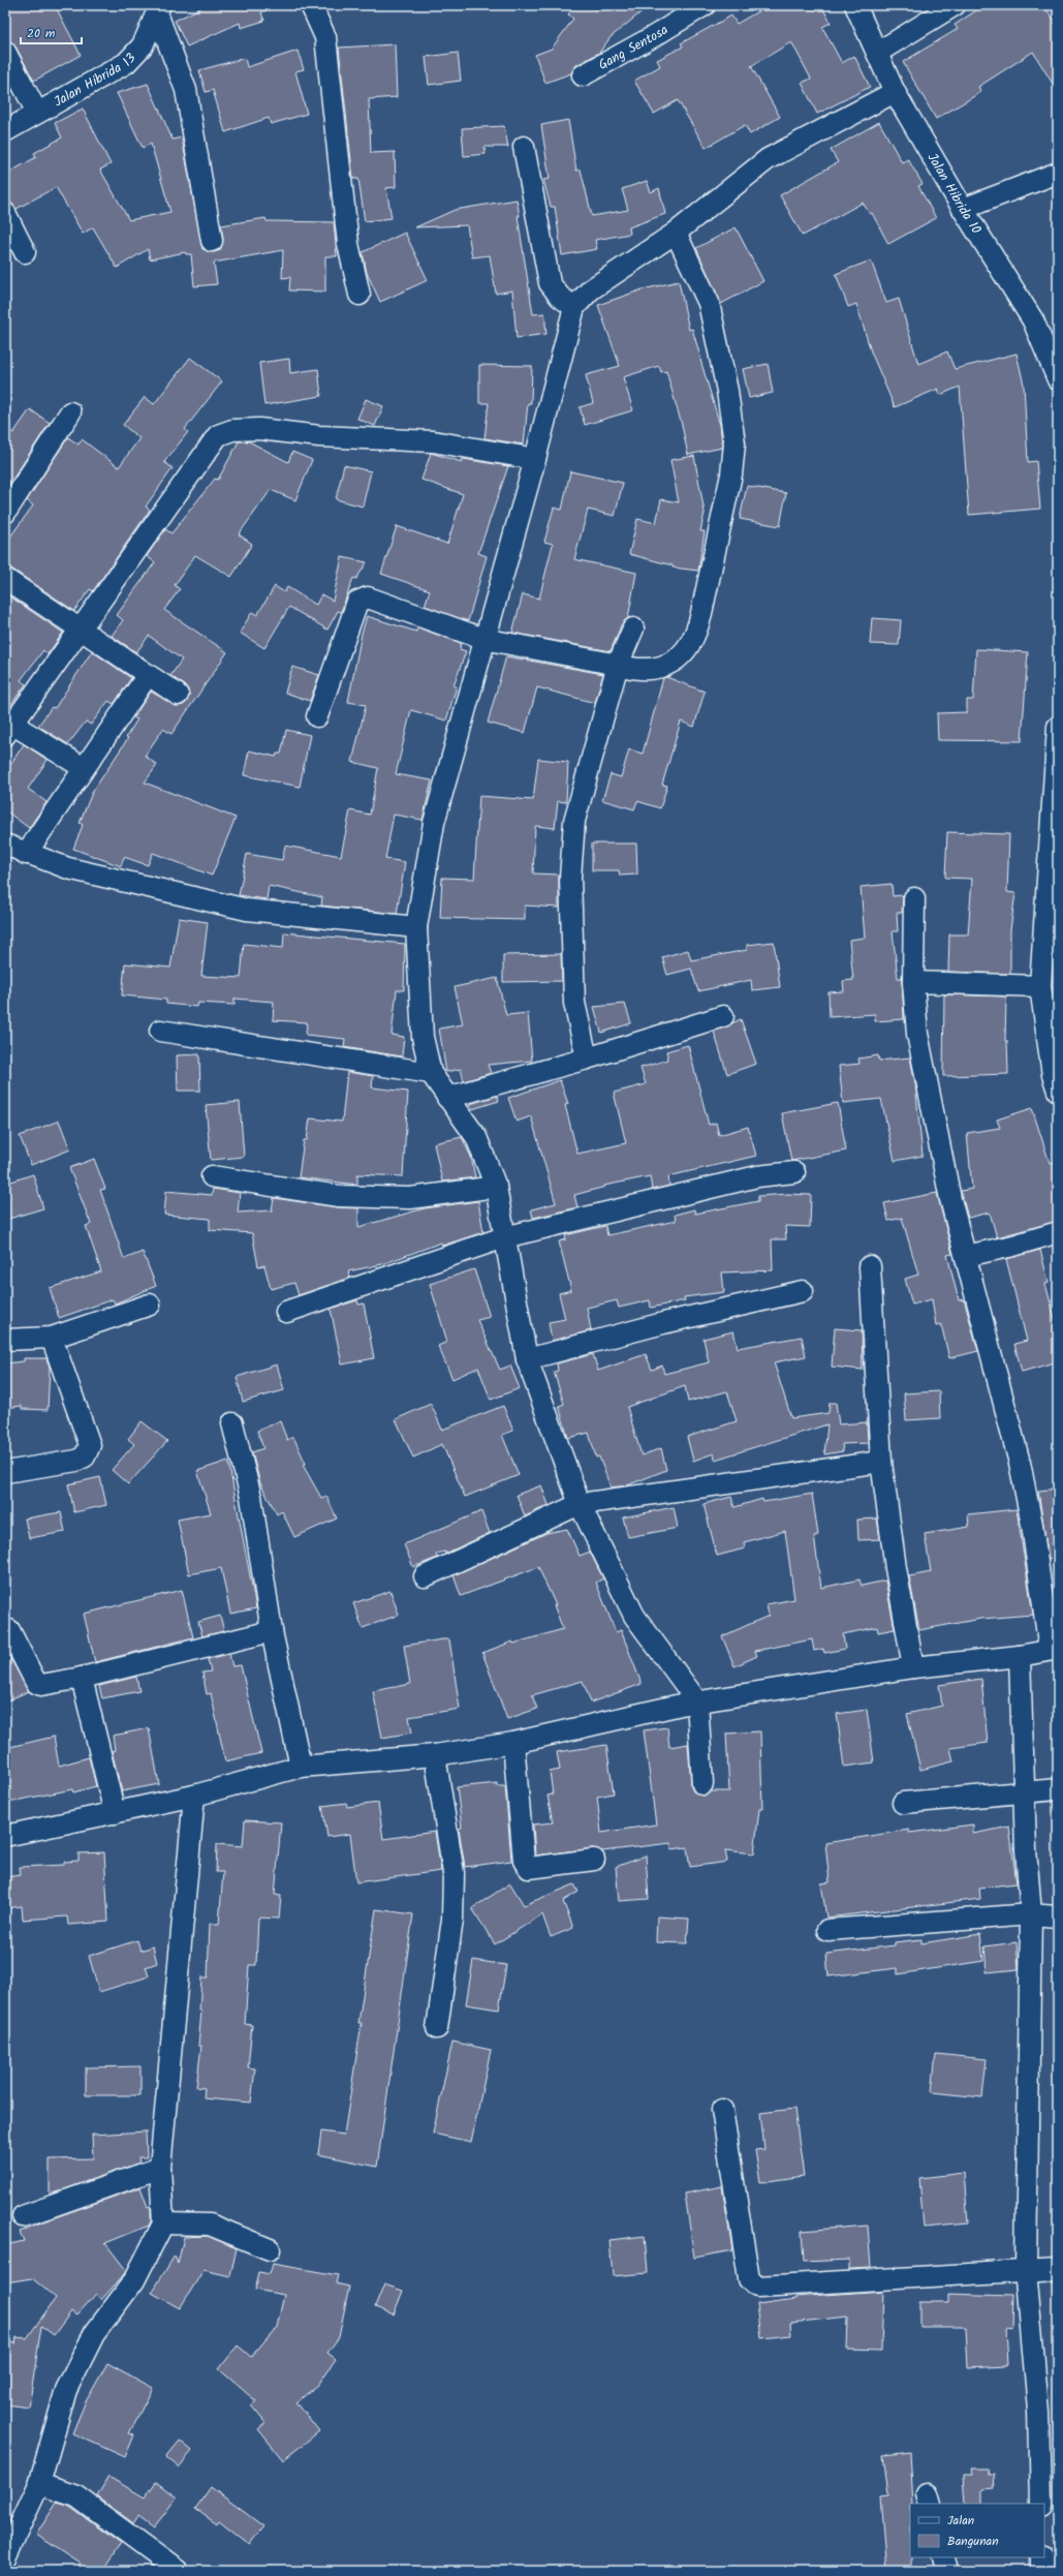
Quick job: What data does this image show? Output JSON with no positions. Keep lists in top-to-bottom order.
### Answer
{
  "streets": {
    "street": ["Gang Sentosa", "Jalan Hibrida 13", "Jalan Hibrida 10"]
  },
  "legend": ["Jalan", "Bangunan"],
  "scale_bar": "20 m"
}
